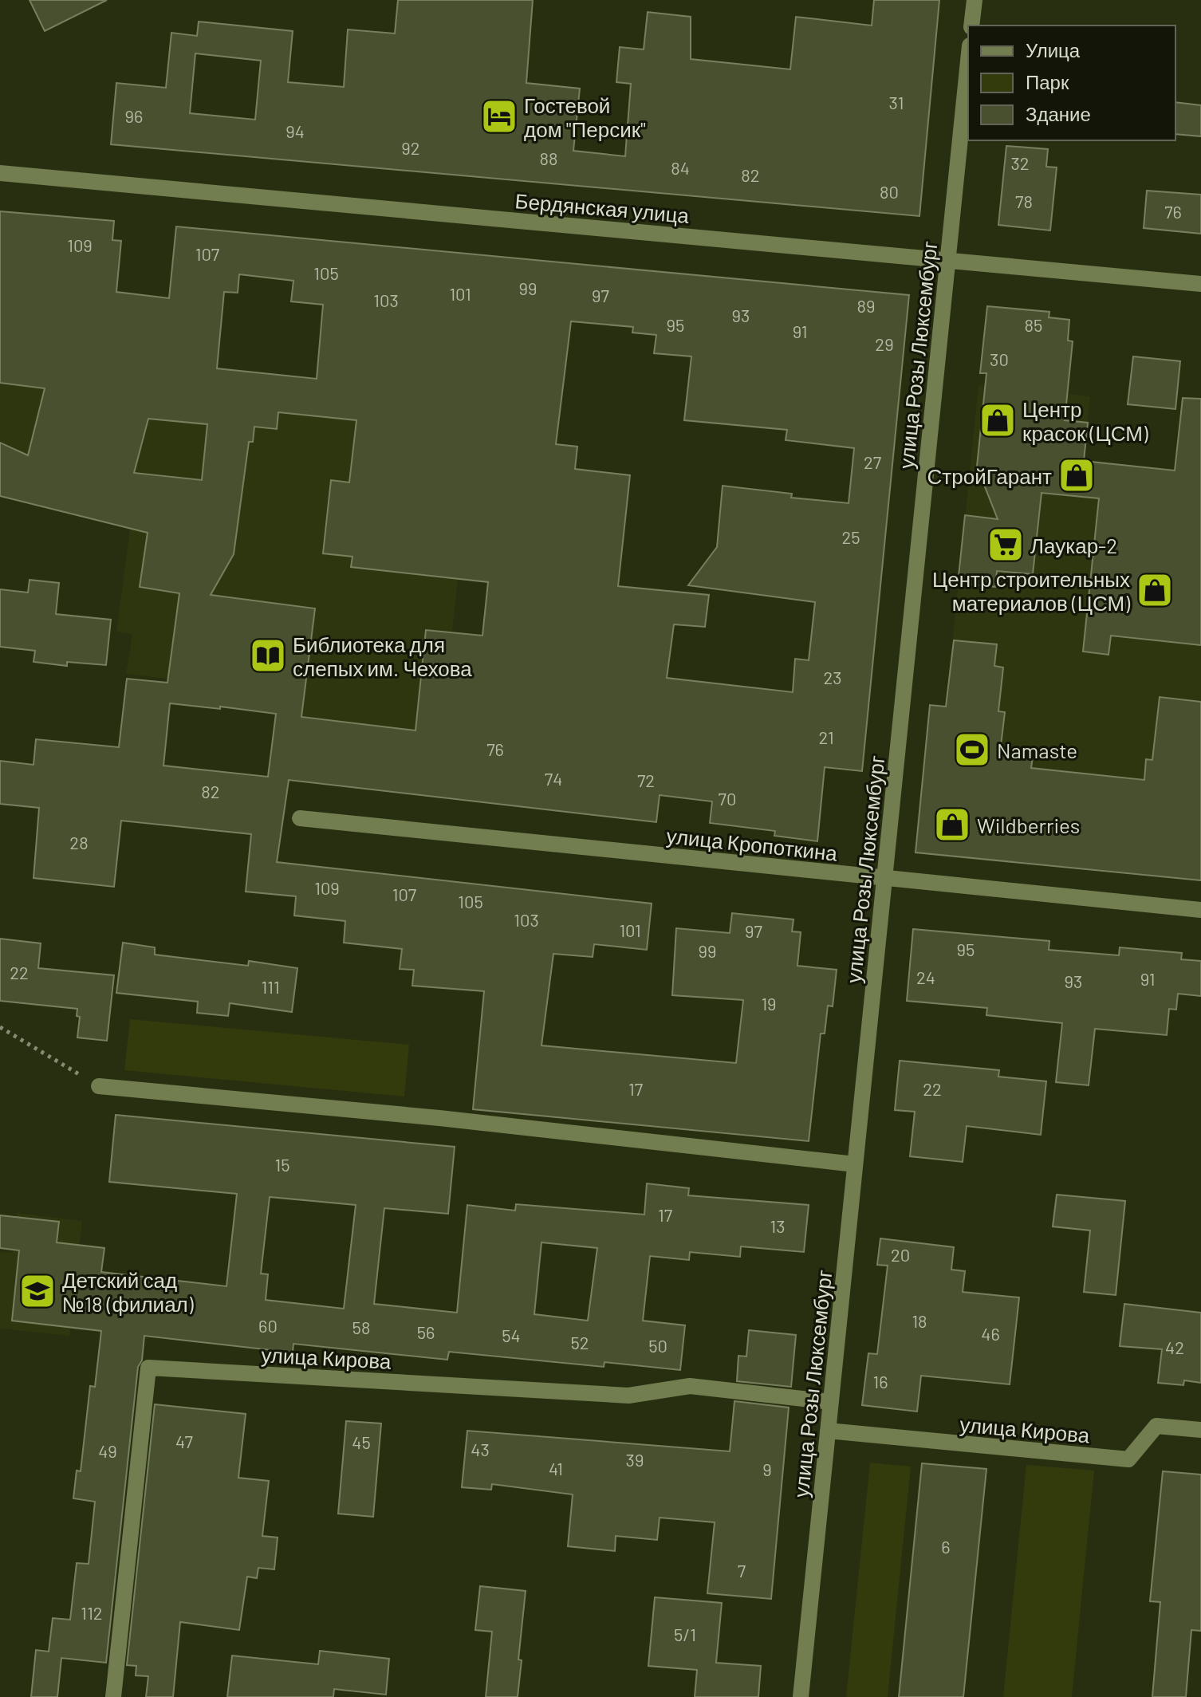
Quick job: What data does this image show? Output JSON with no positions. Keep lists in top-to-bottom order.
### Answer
{
  "streets": {
    "street": [
      "Бердянская улица",
      "улица Розы Люксембург",
      "улица Кропоткина",
      "улица Кирова"
    ]
  },
  "crossings": [
    ["Бердянская улица", "улица Розы Люксембург"],
    ["улица Розы Люксембург", "улица Кропоткина"],
    ["улица Розы Люксембург", "улица Кирова"]
  ],
  "places": {
    "hotel": ["Гостевой дом \"Персик\""],
    "shop": [
      "Центр красок (ЦСМ)",
      "СтройГарант",
      "Центр строительных материалов (ЦСМ)",
      "Wildberries"
    ],
    "supermarket": ["Лаукар-2"],
    "library": ["Библиотека для слепых им. Чехова"],
    "sports": ["Namaste"],
    "school or university": ["Детский сад №18 (филиал)"]
  },
  "house_numbers": [
    "31",
    "96",
    "94",
    "92",
    "88",
    "32",
    "84",
    "82",
    "80",
    "78",
    "76",
    "109",
    "107",
    "105",
    "99",
    "101",
    "97",
    "103",
    "89",
    "93",
    "95",
    "85",
    "91",
    "29",
    "30",
    "27",
    "25",
    "23",
    "21",
    "76",
    "74",
    "72",
    "82",
    "70",
    "28",
    "109",
    "107",
    "105",
    "103",
    "101",
    "97",
    "95",
    "99",
    "22",
    "24",
    "91",
    "93",
    "111",
    "19",
    "17",
    "22",
    "15",
    "17",
    "13",
    "20",
    "18",
    "60",
    "58",
    "56",
    "46",
    "54",
    "52",
    "50",
    "42",
    "16",
    "47",
    "45",
    "43",
    "49",
    "39",
    "41",
    "9",
    "6",
    "7",
    "112",
    "5/1"
  ],
  "legend": ["Улица", "Парк", "Здание"]
}
